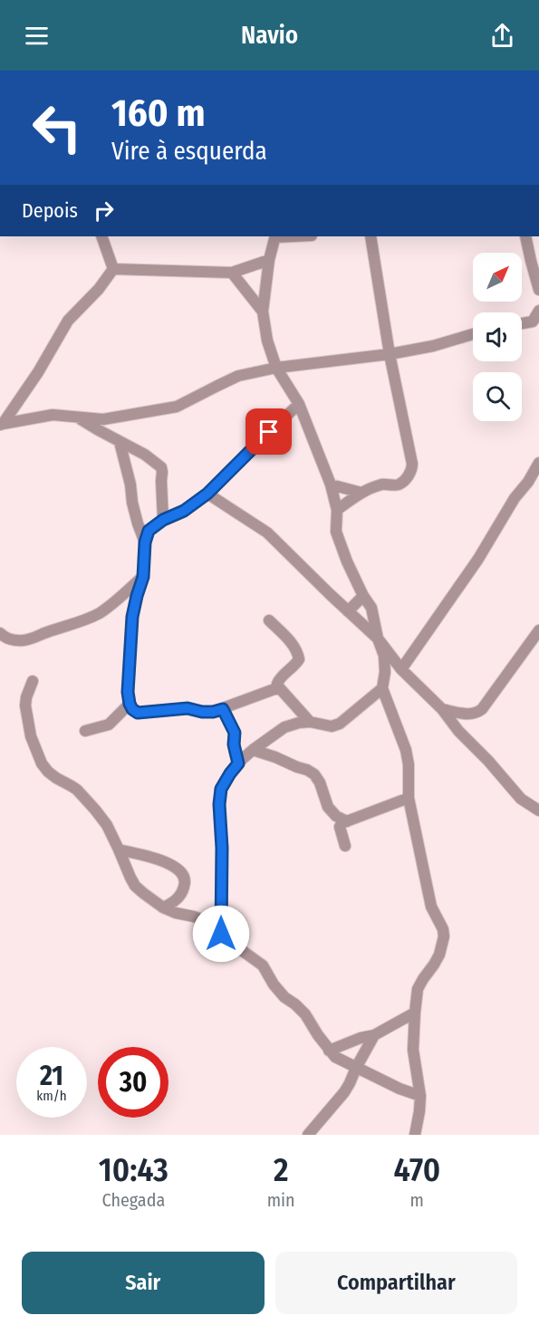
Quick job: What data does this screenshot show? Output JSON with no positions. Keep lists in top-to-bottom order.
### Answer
{
  "north": "top right",
  "page": {
    "header": "Navio",
    "turn": ["160 m", "Vire à esquerda"],
    "then": "Depois",
    "speed": "21 km/h",
    "limit": "30",
    "eta": [
      "10:43",
      "Chegada",
      "2",
      "min",
      "470",
      "m"
    ],
    "buttons": ["Sair", "Compartilhar"]
  }
}
